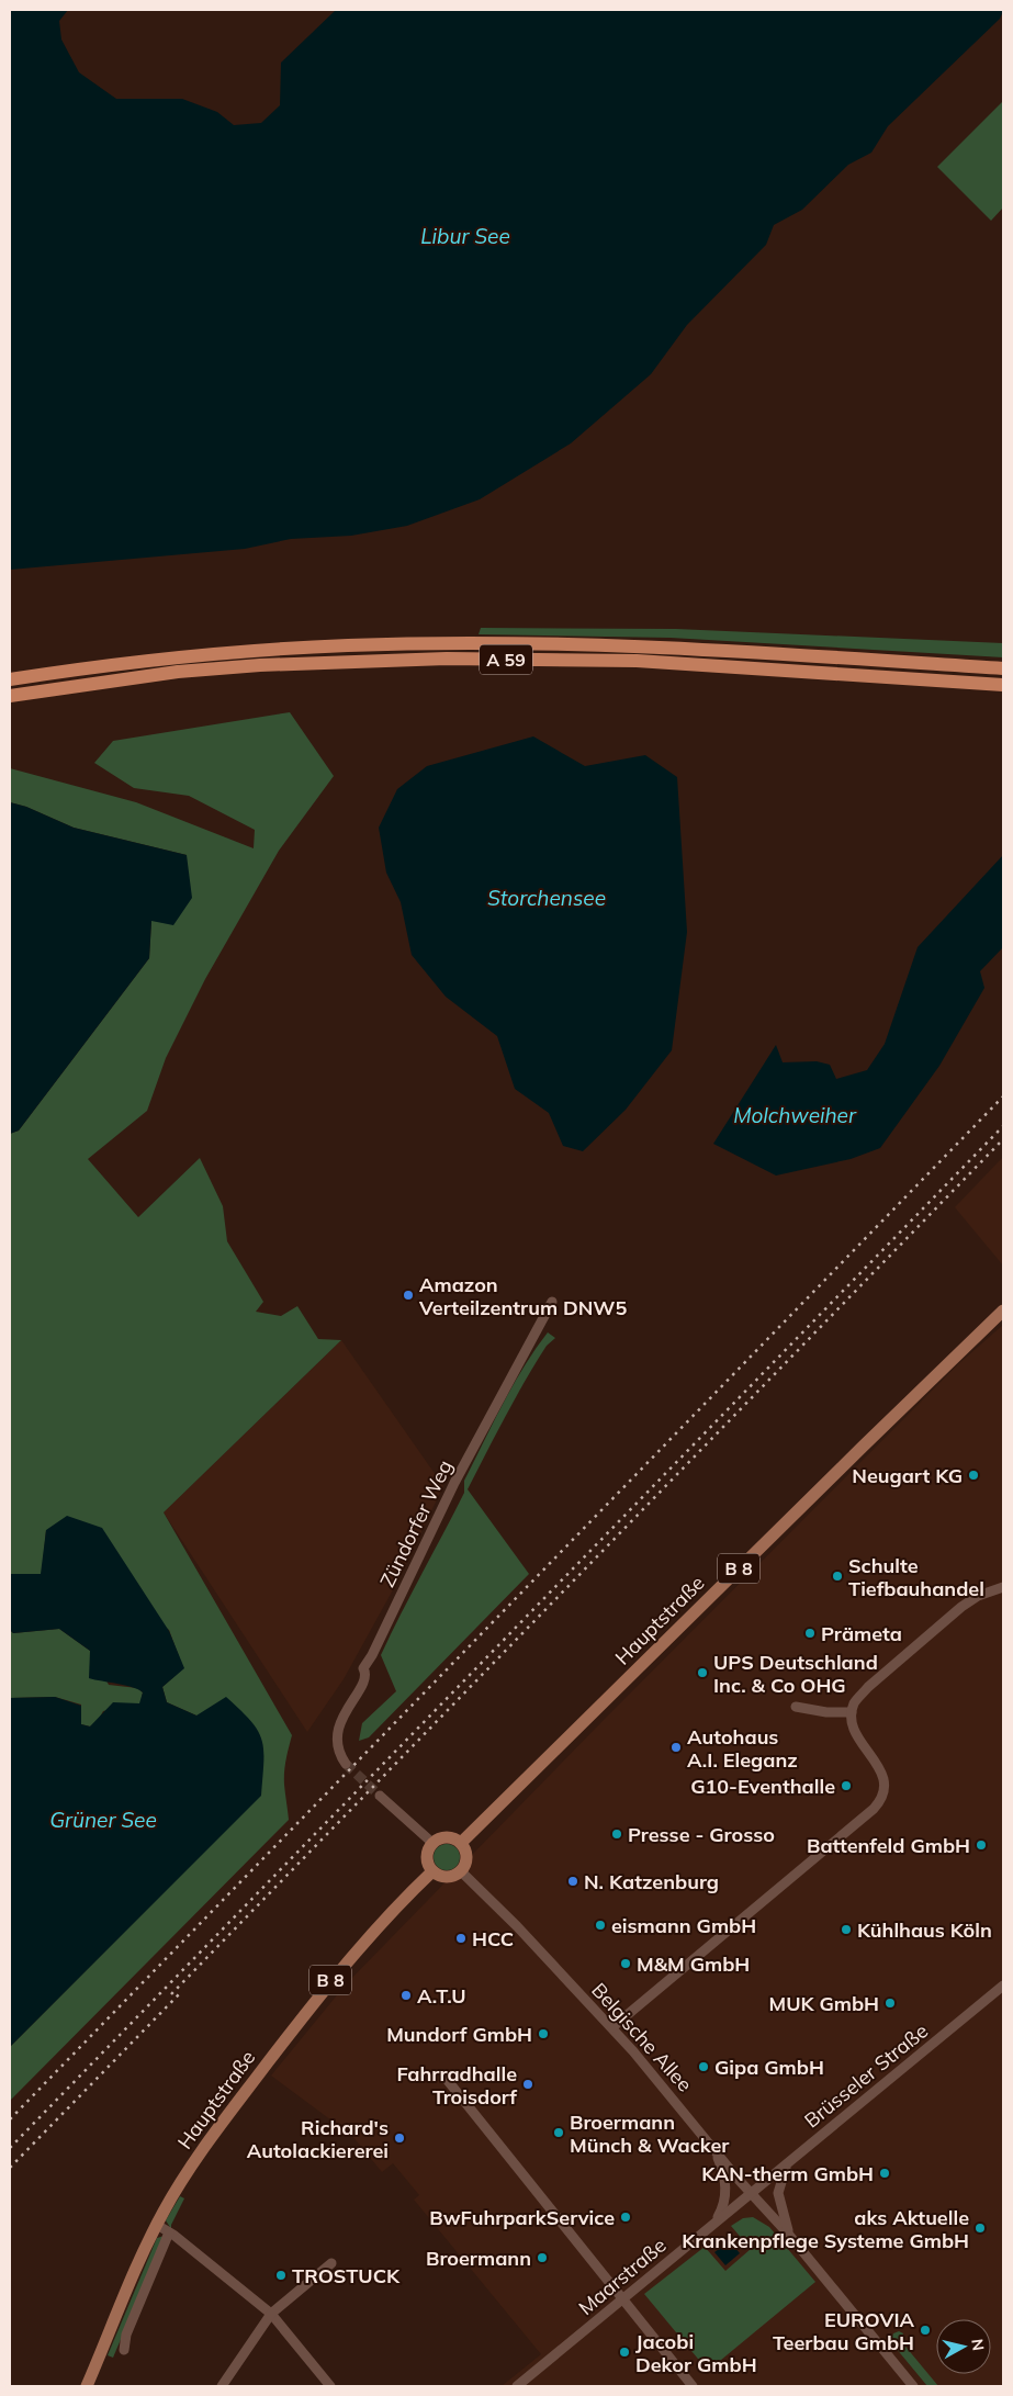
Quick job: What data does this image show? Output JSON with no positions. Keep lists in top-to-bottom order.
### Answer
{
  "streets": {
    "highway": ["A 59"],
    "main road": ["B 8", "Hauptstraße"],
    "street": [
      "Zündorfer Weg",
      "Belgische Allee",
      "Brüsseler Straße",
      "Maarstraße"
    ]
  },
  "crossings": [
    ["Hauptstraße", "Belgische Allee"],
    ["Belgische Allee", "Brüsseler Straße"],
    ["Belgische Allee", "Maarstraße"],
    ["Brüsseler Straße", "Maarstraße"]
  ],
  "water": [
    "Libur See",
    "Storchensee",
    "Molchweiher",
    "Grüner See"
  ],
  "places": [
    "Amazon Verteilzentrum DNW5",
    "Neugart KG",
    "Schulte Tiefbauhandel",
    "Prämeta",
    "UPS Deutschland Inc. & Co OHG",
    "Autohaus A.I. Eleganz",
    "G10-Eventhalle",
    "Presse - Grosso",
    "Battenfeld GmbH",
    "N. Katzenburg",
    "eismann GmbH",
    "Kühlhaus Köln",
    "HCC",
    "M&M GmbH",
    "A.T.U",
    "MUK GmbH",
    "Mundorf GmbH",
    "Gipa GmbH",
    "Fahrradhalle Troisdorf",
    "Broermann Münch & Wacker",
    "Richard's Autolackiererei",
    "KAN-therm GmbH",
    "BwFuhrparkService",
    "aks Aktuelle Krankenpflege Systeme GmbH",
    "Broermann",
    "TROSTUCK",
    "EUROVIA Teerbau GmbH",
    "Jacobi Dekor GmbH"
  ],
  "north": "right"
}
